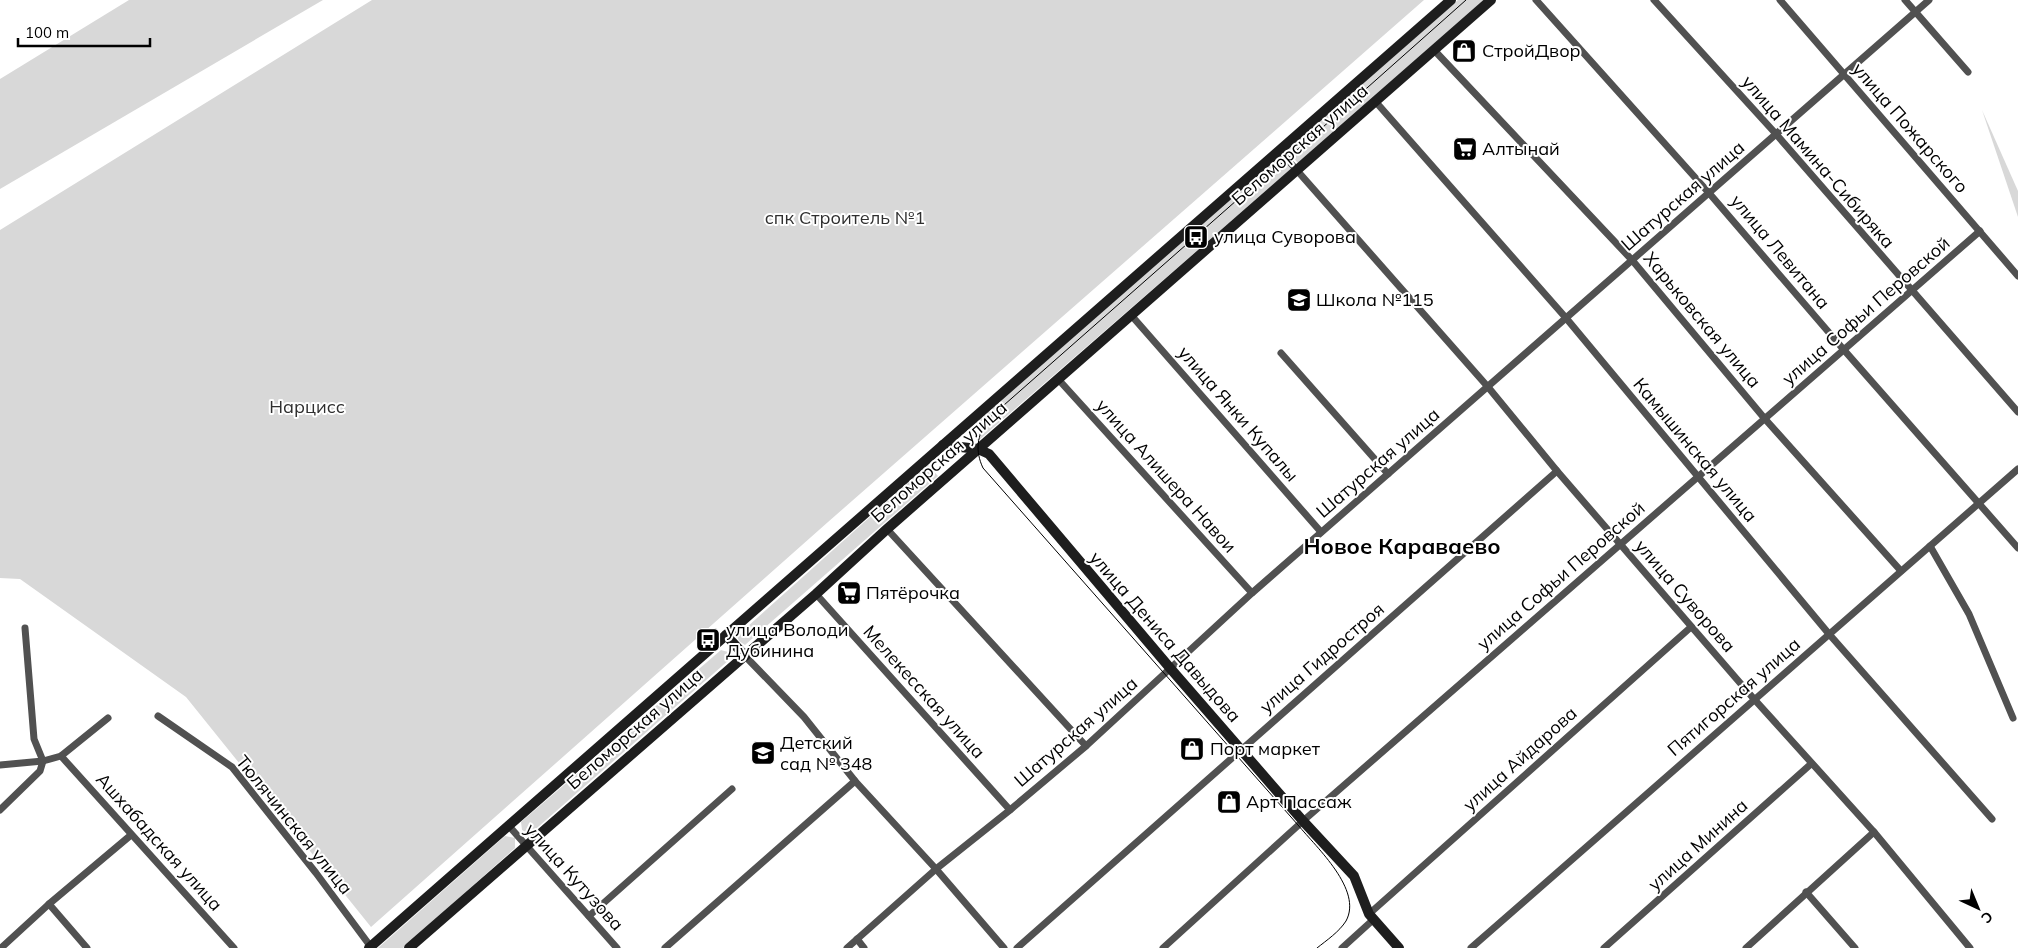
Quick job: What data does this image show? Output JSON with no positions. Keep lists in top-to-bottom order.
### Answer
{
  "streets": {
    "main road": ["Беломорская улица", "улица Дениса Давыдова"],
    "street": [
      "улица Пожарского",
      "улица Мамина-Сибиряка",
      "Шатурская улица",
      "улица Левитана",
      "улица Софьи Перовской",
      "Харьковская улица",
      "улица Янки Купалы",
      "Камышинская улица",
      "улица Алишера Навои",
      "улица Суворова",
      "улица Гидростроя",
      "Мелекесская улица",
      "Пятигорская улица",
      "улица Айдарова",
      "Тюлячинская улица",
      "Ашхабадская улица",
      "улица Минина",
      "улица Кутузова"
    ]
  },
  "crossings": [
    ["улица Пожарского", "Шатурская улица"],
    ["улица Пожарского", "улица Софьи Перовской"],
    ["Беломорская улица", "Харьковская улица"],
    ["Беломорская улица", "улица Янки Купалы"],
    ["Беломорская улица", "Камышинская улица"],
    ["Беломорская улица", "улица Алишера Навои"],
    ["Беломорская улица", "улица Суворова"],
    ["Беломорская улица", "улица Дениса Давыдова"],
    ["Беломорская улица", "Мелекесская улица"],
    ["Беломорская улица", "Тюлячинская улица"],
    ["Беломорская улица", "улица Кутузова"],
    ["улица Мамина-Сибиряка", "Шатурская улица"],
    ["улица Мамина-Сибиряка", "улица Софьи Перовской"],
    ["Шатурская улица", "улица Левитана"],
    ["Шатурская улица", "Харьковская улица"],
    ["Шатурская улица", "улица Янки Купалы"],
    ["Шатурская улица", "Камышинская улица"],
    ["Шатурская улица", "улица Алишера Навои"],
    ["Шатурская улица", "улица Суворова"],
    ["Шатурская улица", "улица Дениса Давыдова"],
    ["Шатурская улица", "Мелекесская улица"],
    ["улица Левитана", "улица Софьи Перовской"],
    ["улица Левитана", "Пятигорская улица"],
    ["улица Софьи Перовской", "Харьковская улица"],
    ["улица Софьи Перовской", "Камышинская улица"],
    ["улица Софьи Перовской", "улица Суворова"],
    ["улица Софьи Перовской", "улица Дениса Давыдова"],
    ["Харьковская улица", "Пятигорская улица"],
    ["Камышинская улица", "Пятигорская улица"],
    ["улица Суворова", "улица Гидростроя"],
    ["улица Суворова", "Пятигорская улица"],
    ["улица Суворова", "улица Айдарова"],
    ["улица Суворова", "улица Минина"],
    ["улица Дениса Давыдова", "улица Гидростроя"],
    ["улица Дениса Давыдова", "улица Айдарова"]
  ],
  "districts": ["Новое Караваево"],
  "parks": ["спк Строитель №1", "Нарцисс"],
  "places": {
    "shop": ["СтройДвор", "Порт маркет", "Арт Пассаж"],
    "supermarket": ["Алтынай", "Пятёрочка"],
    "bus stop": ["улица Суворова", "улица Володи Дубинина"],
    "school or university": ["Школа №115", "Детский сад № 348"]
  },
  "scale_bar": "100 m",
  "north": "bottom right"
}
